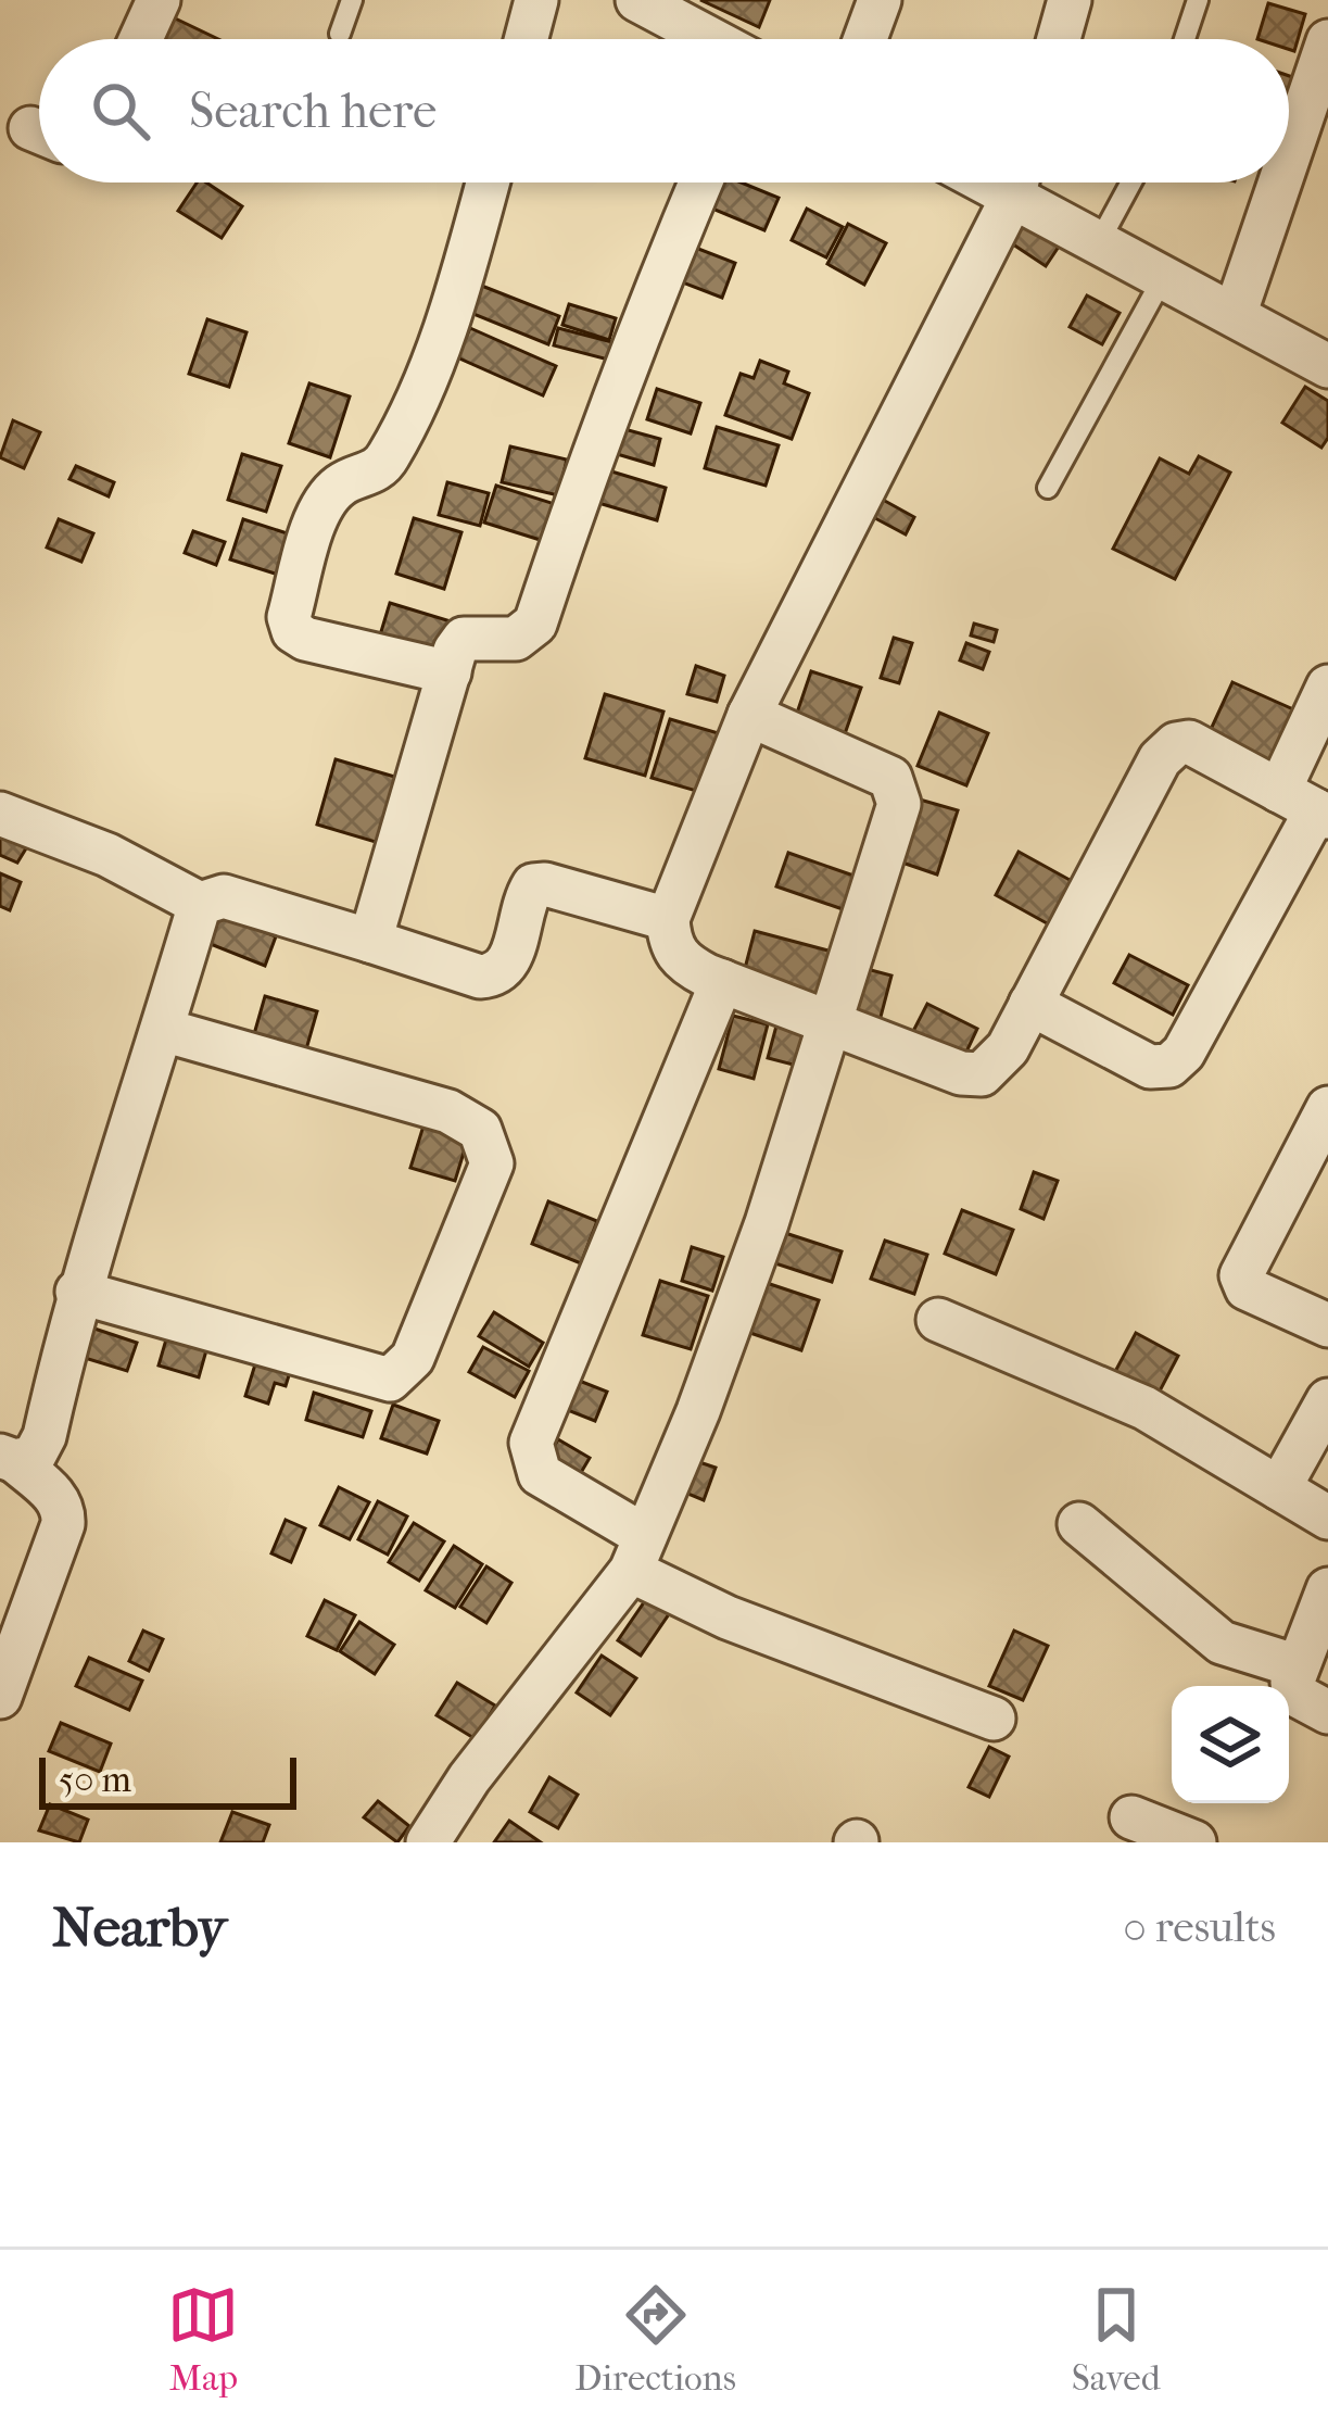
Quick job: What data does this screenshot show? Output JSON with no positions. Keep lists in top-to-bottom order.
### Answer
{
  "scale_bar": "50 m",
  "page": {
    "search": "Search here",
    "scale": "50 m",
    "heading": ["Nearby", "0 results"],
    "nav": ["Map", "Directions", "Saved"]
  }
}
